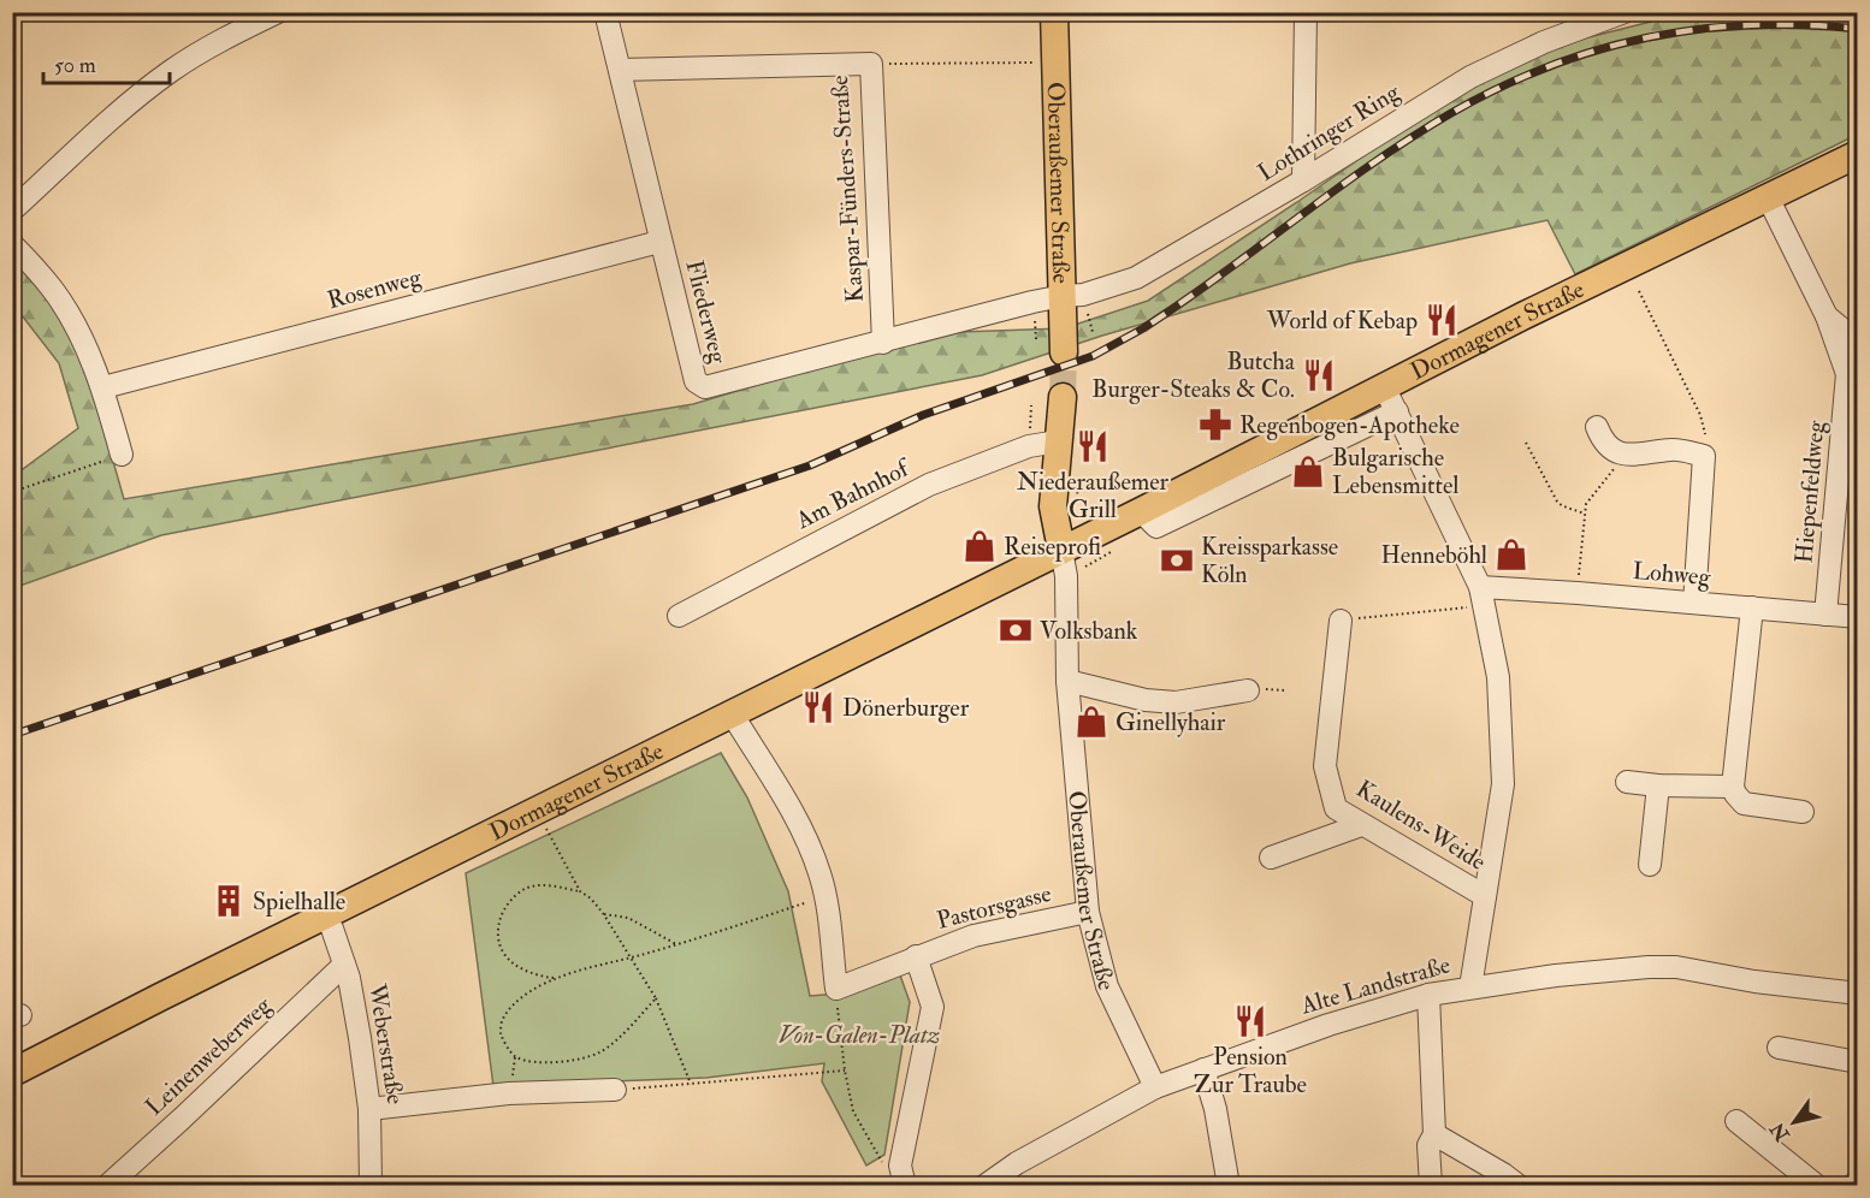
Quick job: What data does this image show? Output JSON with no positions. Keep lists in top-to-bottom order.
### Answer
{
  "streets": {
    "main road": ["Oberaußemer Straße", "Dormagener Straße"],
    "street": [
      "Lothringer Ring",
      "Kaspar-Fünders-Straße",
      "Rosenweg",
      "Fliederweg",
      "Hiepenfeldweg",
      "Am Bahnhof",
      "Lohweg",
      "Kaulens-Weide",
      "Pastorsgasse",
      "Alte Landstraße",
      "Weberstraße",
      "Leinenweberweg"
    ]
  },
  "crossings": [
    ["Lothringer Ring", "Oberaußemer Straße"],
    ["Lothringer Ring", "Fliederweg"],
    ["Oberaußemer Straße", "Fliederweg"],
    ["Oberaußemer Straße", "Dormagener Straße"],
    ["Oberaußemer Straße", "Am Bahnhof"],
    ["Oberaußemer Straße", "Pastorsgasse"],
    ["Oberaußemer Straße", "Alte Landstraße"],
    ["Kaspar-Fünders-Straße", "Fliederweg"],
    ["Rosenweg", "Fliederweg"],
    ["Dormagener Straße", "Weberstraße"],
    ["Hiepenfeldweg", "Lohweg"],
    ["Weberstraße", "Leinenweberweg"]
  ],
  "parks": ["Von-Galen-Platz"],
  "places": {
    "restaurant": [
      "World of Kebap",
      "Butcha Burger-Steaks & Co.",
      "Niederaußemer Grill",
      "Dönerburger",
      "Pension Zur Traube"
    ],
    "pharmacy": ["Regenbogen-Apotheke"],
    "shop": [
      "Bulgarische Lebensmittel",
      "Reiseprofi",
      "Henneböhl",
      "Ginellyhair"
    ],
    "bank": ["Kreissparkasse Köln", "Volksbank"],
    "building": ["Spielhalle"]
  },
  "scale_bar": "50 m",
  "north": "bottom left"
}
